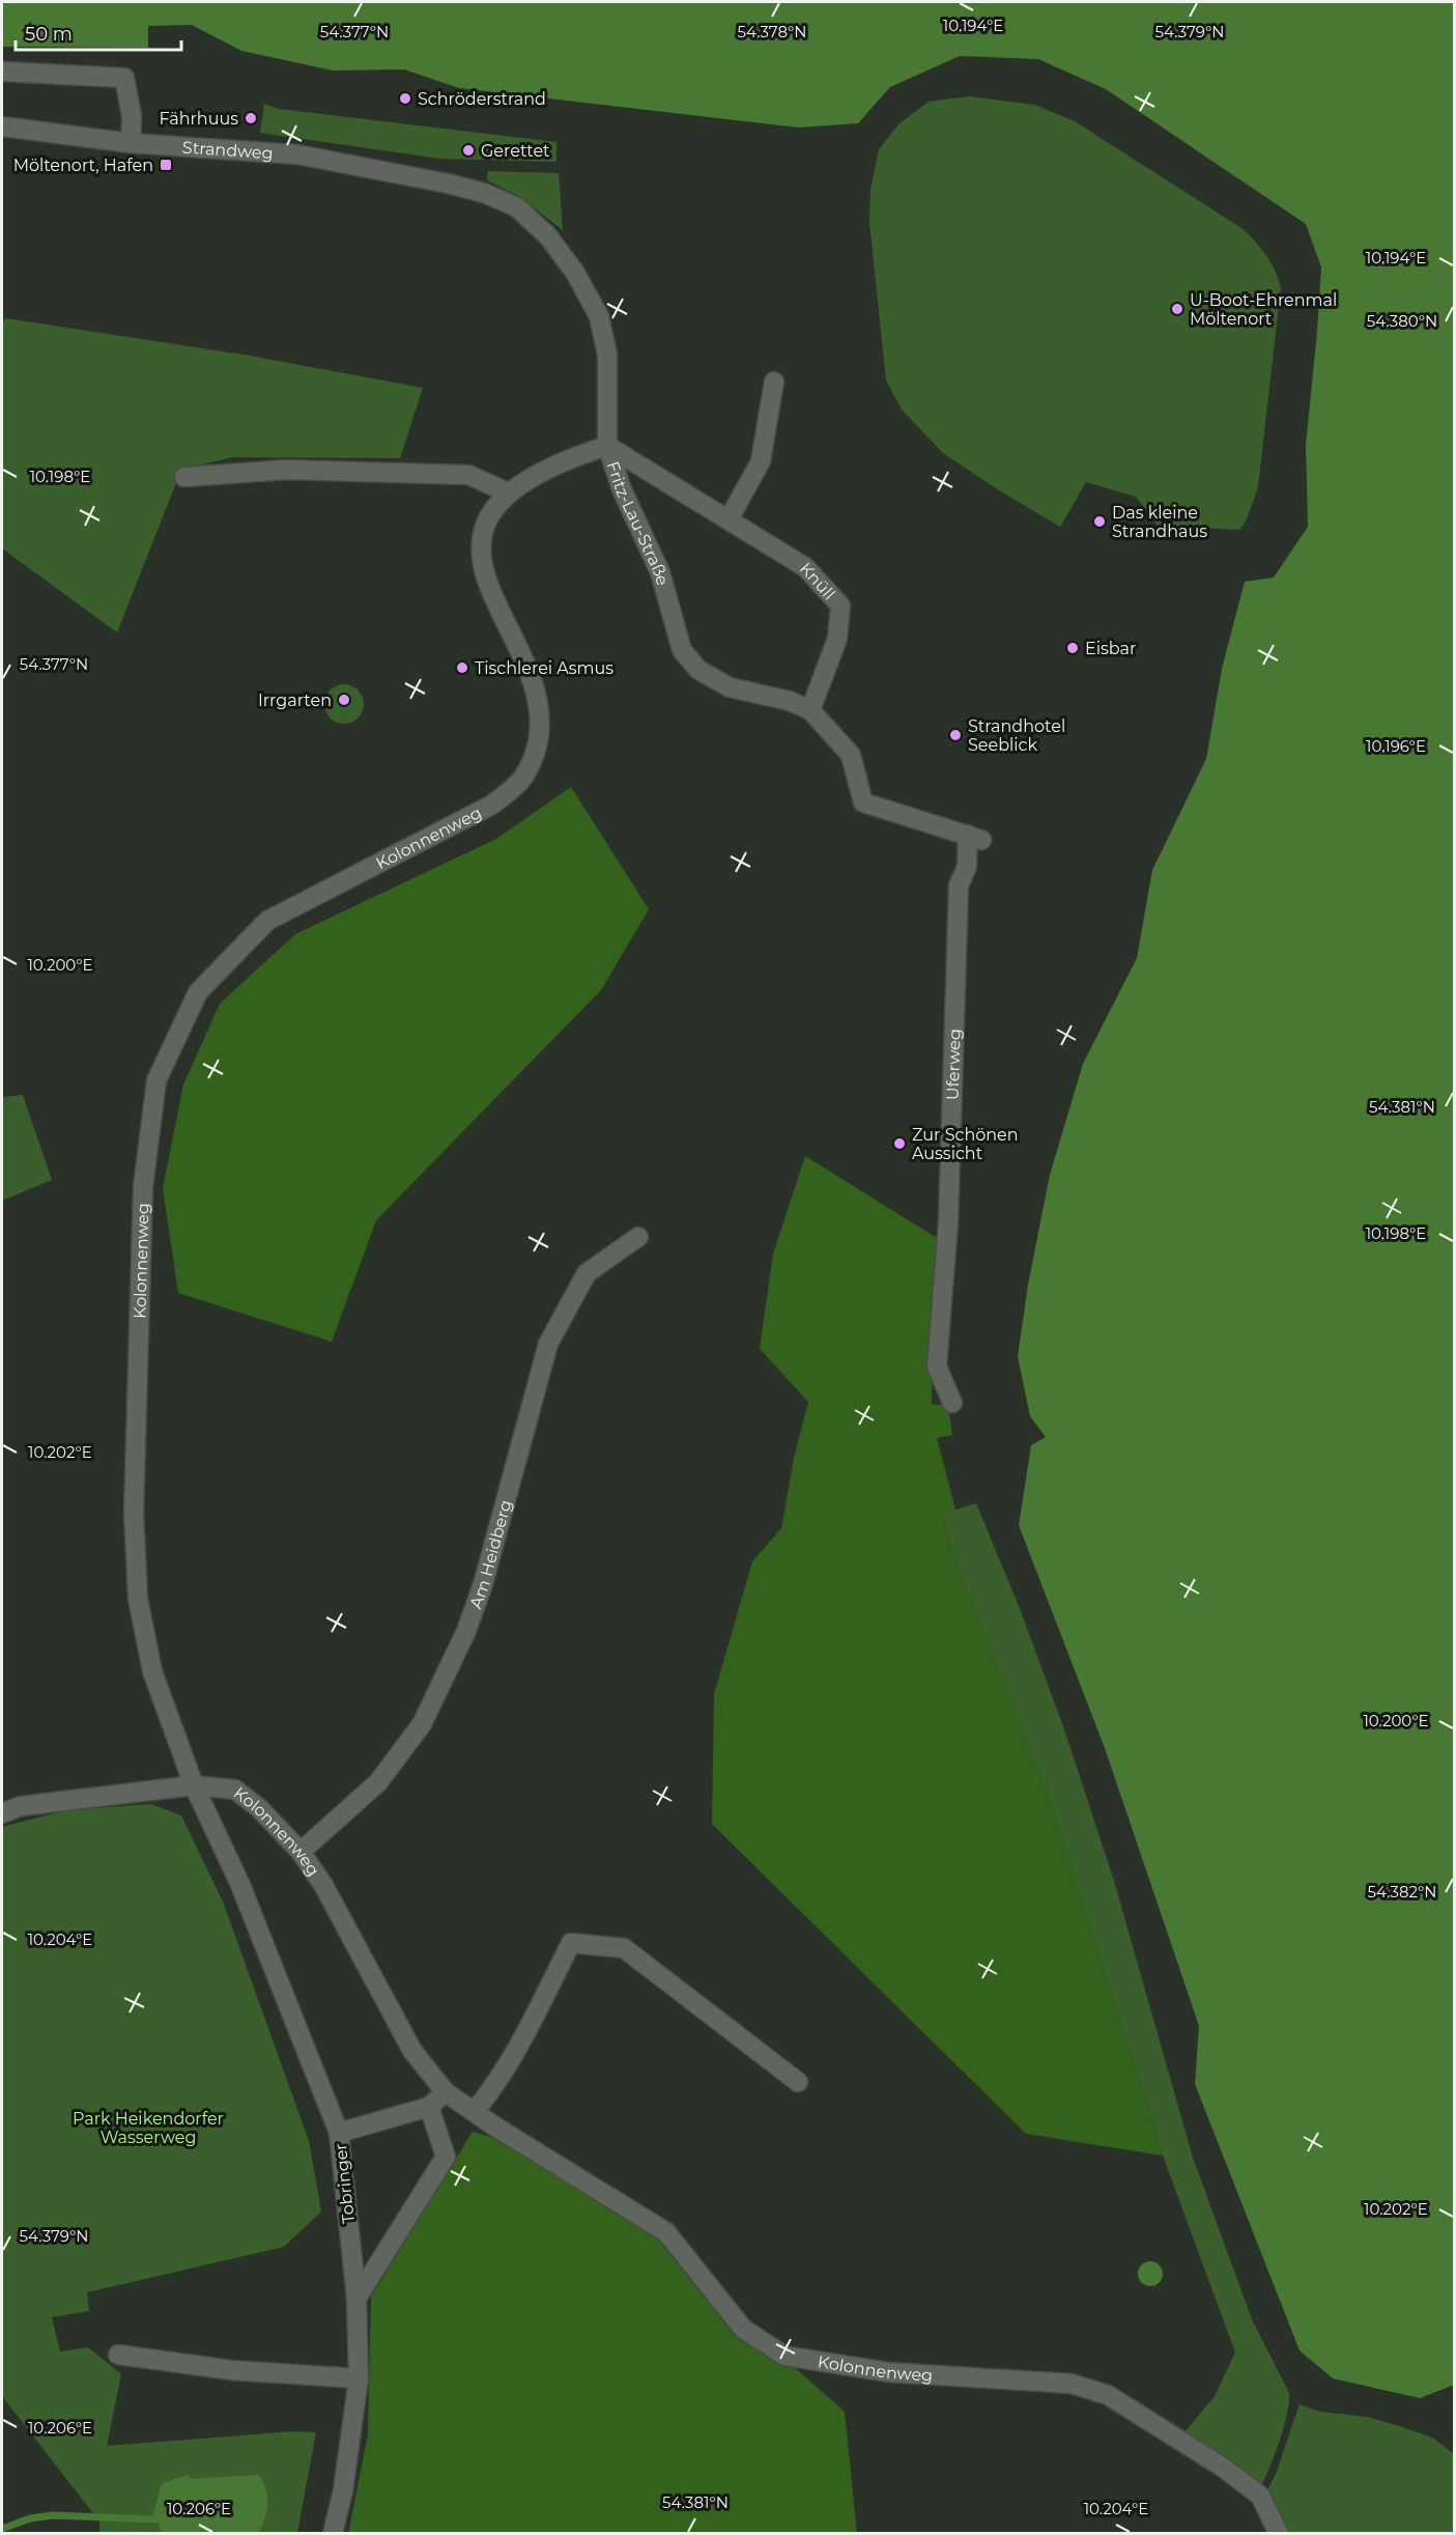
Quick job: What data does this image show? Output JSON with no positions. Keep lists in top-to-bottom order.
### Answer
{
  "streets": {
    "street": [
      "Strandweg",
      "Fritz-Lau-Straße",
      "Knüll",
      "Kolonnenweg",
      "Uferweg",
      "Am Heidberg",
      "Tobringer"
    ]
  },
  "crossings": [
    ["Strandweg", "Fritz-Lau-Straße"],
    ["Fritz-Lau-Straße", "Knüll"],
    ["Fritz-Lau-Straße", "Kolonnenweg"],
    ["Fritz-Lau-Straße", "Uferweg"],
    ["Knüll", "Kolonnenweg"],
    ["Kolonnenweg", "Am Heidberg"],
    ["Kolonnenweg", "Tobringer"]
  ],
  "parks": ["Park Heikendorfer Wasserweg"],
  "places": {
    "other": [
      "Schröderstrand",
      "Fährhuus",
      "Gerettet",
      "U-Boot-Ehrenmal Möltenort",
      "Das kleine Strandhaus",
      "Eisbar",
      "Tischlerei Asmus",
      "Irrgarten",
      "Strandhotel Seeblick",
      "Zur Schönen Aussicht"
    ],
    "transit": ["Möltenort, Hafen"]
  },
  "scale_bar": "50 m",
  "coordinates": [
    "10.194°E",
    "54.377°N",
    "54.378°N",
    "54.379°N",
    "54.380°N",
    "10.198°E",
    "10.196°E",
    "10.200°E",
    "54.381°N",
    "10.202°E",
    "54.382°N",
    "10.204°E",
    "10.206°E"
  ]
}
